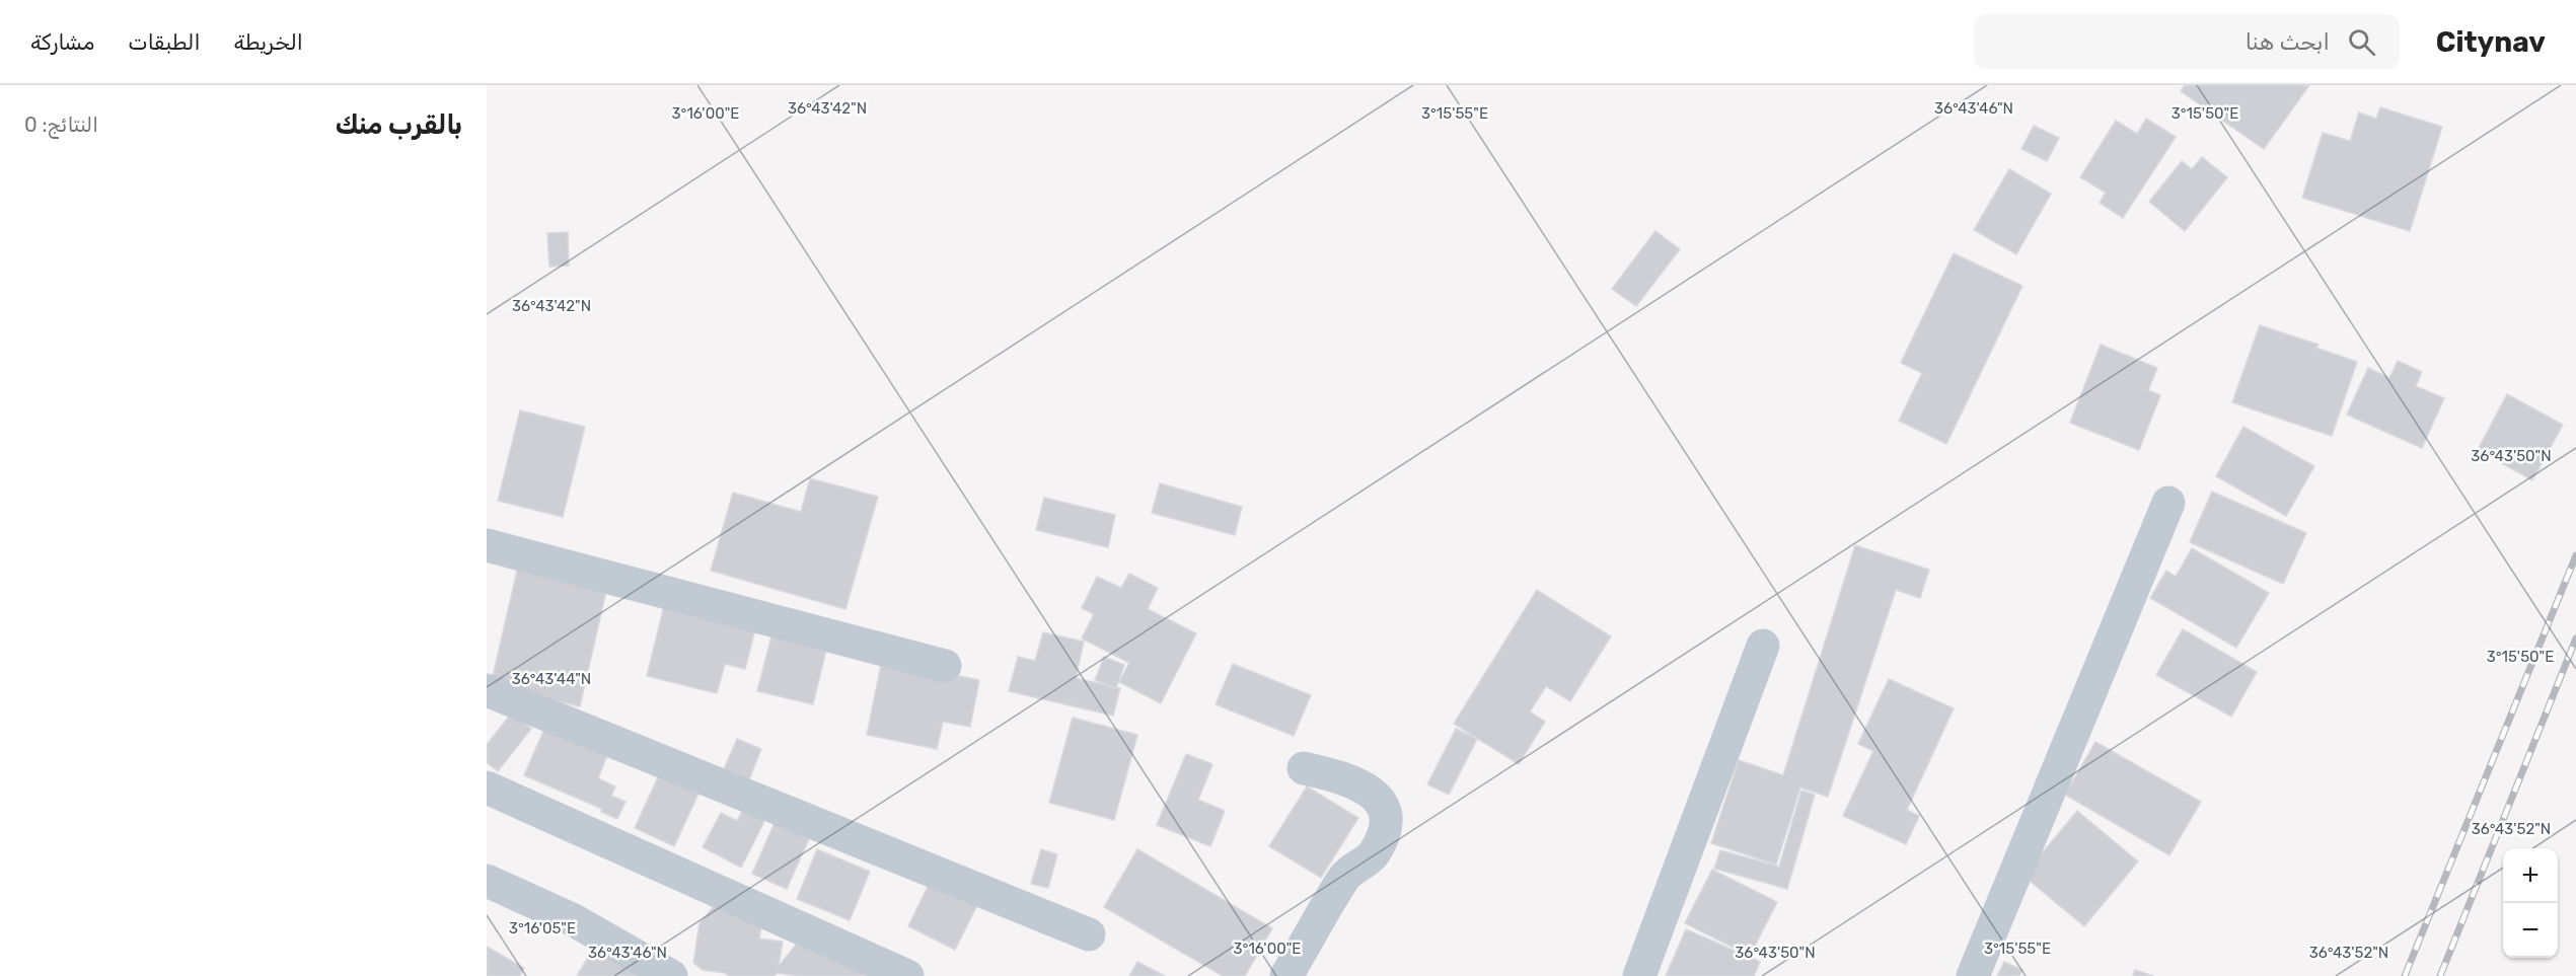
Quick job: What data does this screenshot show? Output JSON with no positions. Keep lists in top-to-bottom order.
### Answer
{
  "page": {
    "header": "Citynav",
    "search": "ابحث هنا",
    "nav": ["الخريطة", "الطبقات", "مشاركة"],
    "heading": ["بالقرب منك", "النتائج: 0"],
    "map_buttons": ["+", "−"]
  },
  "coordinates": [
    "36°43'42\"N",
    "36°43'46\"N",
    "3°16'00\"E",
    "3°15'55\"E",
    "3°15'50\"E",
    "36°43'50\"N",
    "36°43'44\"N",
    "36°43'52\"N",
    "3°16'05\"E"
  ]
}
